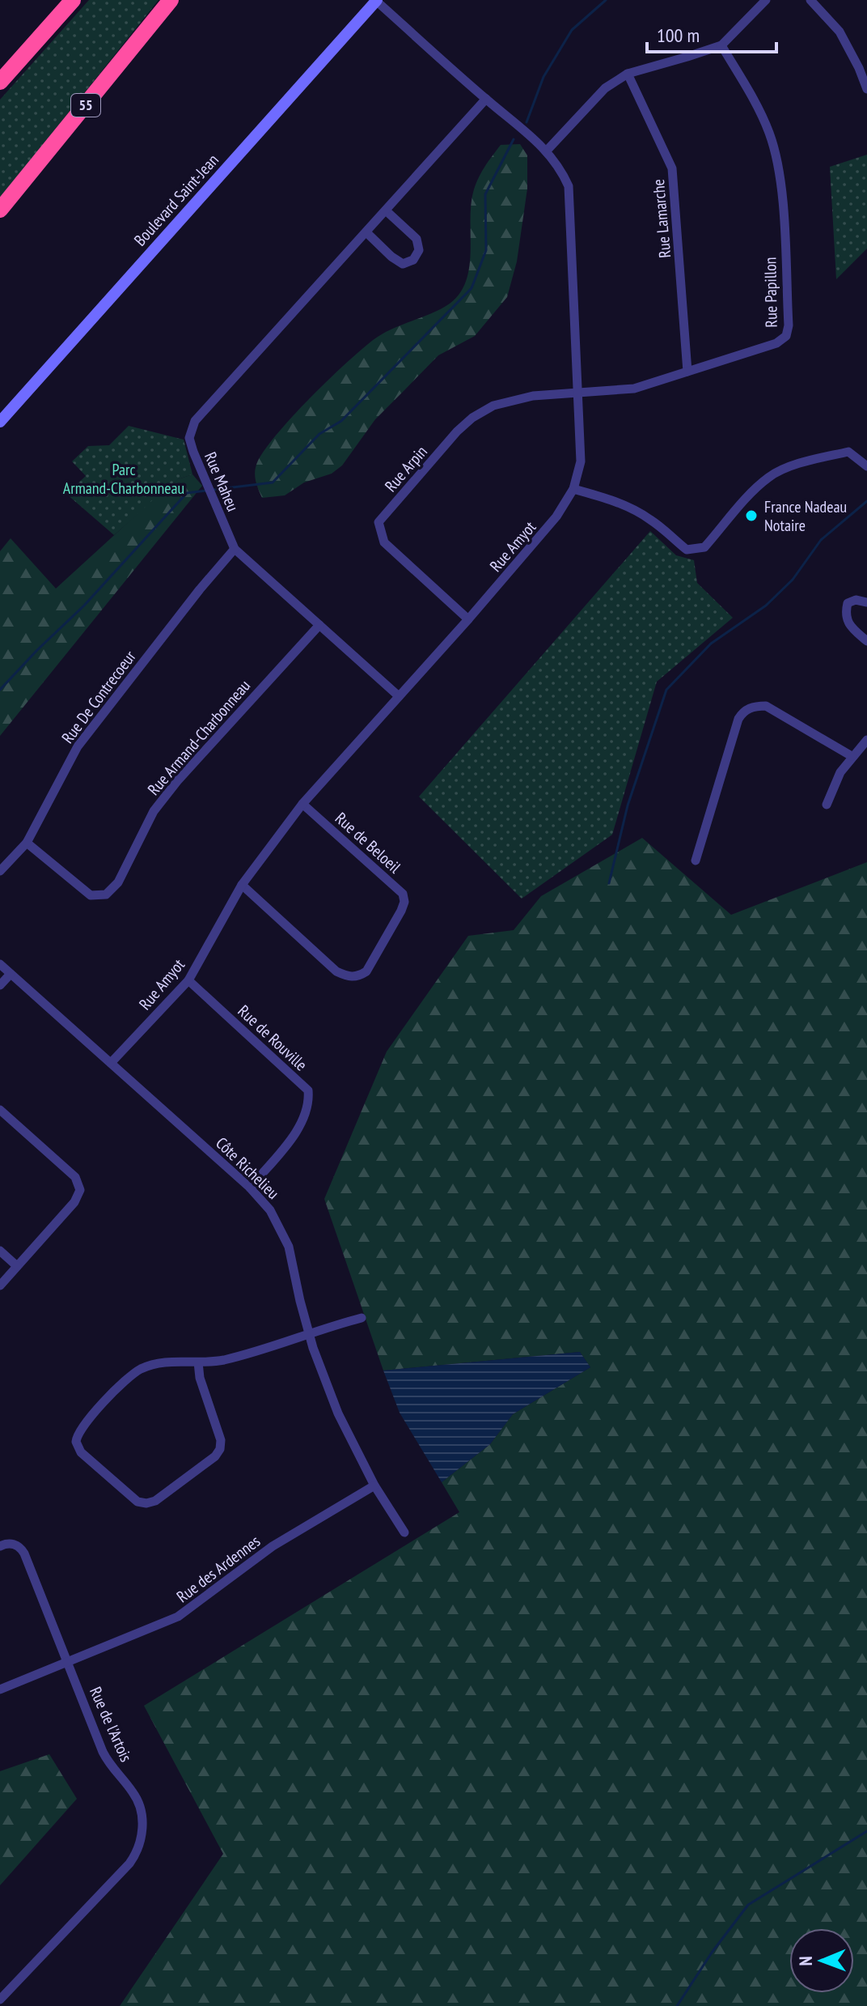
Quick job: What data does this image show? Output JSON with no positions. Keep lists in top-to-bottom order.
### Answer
{
  "streets": {
    "highway": ["55"],
    "street": [
      "Boulevard Saint-Jean",
      "Rue Lamarche",
      "Rue Papillon",
      "Rue Arpin",
      "Rue Maheu",
      "Rue Amyot",
      "Rue De Contrecoeur",
      "Rue Armand-Charbonneau",
      "Rue de Beloeil",
      "Rue de Rouville",
      "Côte Richelieu",
      "Rue des Ardennes",
      "Rue de l'Artois"
    ]
  },
  "crossings": [
    ["Boulevard Saint-Jean", "Rue Amyot"],
    ["Rue Lamarche", "Rue Papillon"],
    ["Rue Papillon", "Rue Arpin"],
    ["Rue Papillon", "Rue Amyot"],
    ["Rue Arpin", "Rue Amyot"],
    ["Rue Maheu", "Rue Amyot"],
    ["Rue Maheu", "Rue De Contrecoeur"],
    ["Rue Maheu", "Rue Armand-Charbonneau"],
    ["Rue Amyot", "Rue de Beloeil"],
    ["Rue Amyot", "Rue de Rouville"],
    ["Rue Amyot", "Côte Richelieu"],
    ["Rue De Contrecoeur", "Rue Armand-Charbonneau"],
    ["Rue de Rouville", "Côte Richelieu"],
    ["Côte Richelieu", "Rue des Ardennes"],
    ["Rue des Ardennes", "Rue de l'Artois"]
  ],
  "parks": ["Parc Armand-Charbonneau"],
  "places": ["France Nadeau Notaire"],
  "scale_bar": "100 m",
  "north": "left"
}
